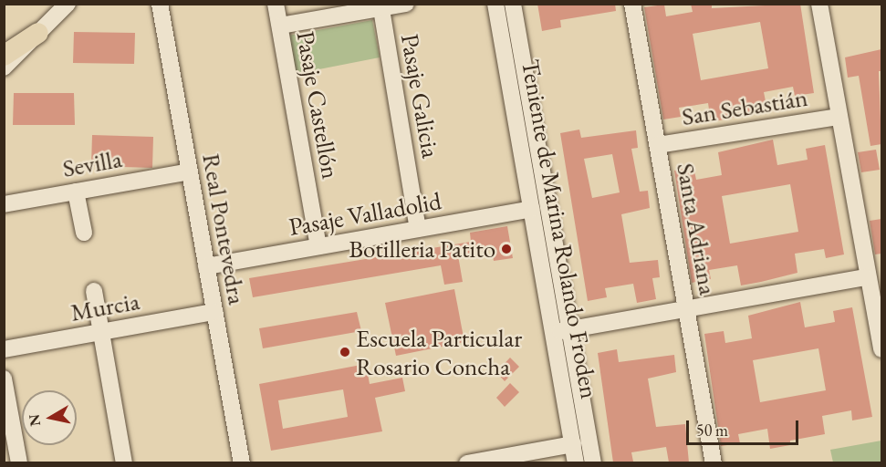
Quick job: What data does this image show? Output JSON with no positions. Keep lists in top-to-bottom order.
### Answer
{
  "streets": {
    "street": [
      "Pasaje Galicia",
      "Pasaje Castellón",
      "San Sebastián",
      "Sevilla",
      "Pasaje Valladolid",
      "Real Pontevedra",
      "Teniente de Marina Rolando Froden",
      "Santa Adriana",
      "Murcia"
    ]
  },
  "crossings": [
    ["Pasaje Galicia", "Pasaje Valladolid"],
    ["Pasaje Castellón", "Pasaje Valladolid"],
    ["San Sebastián", "Santa Adriana"],
    ["Sevilla", "Real Pontevedra"],
    ["Pasaje Valladolid", "Real Pontevedra"],
    ["Pasaje Valladolid", "Teniente de Marina Rolando Froden"],
    ["Real Pontevedra", "Murcia"]
  ],
  "places": ["Botilleria Patito", "Escuela Particular Rosario Concha"],
  "scale_bar": "50 m",
  "north": "left"
}
